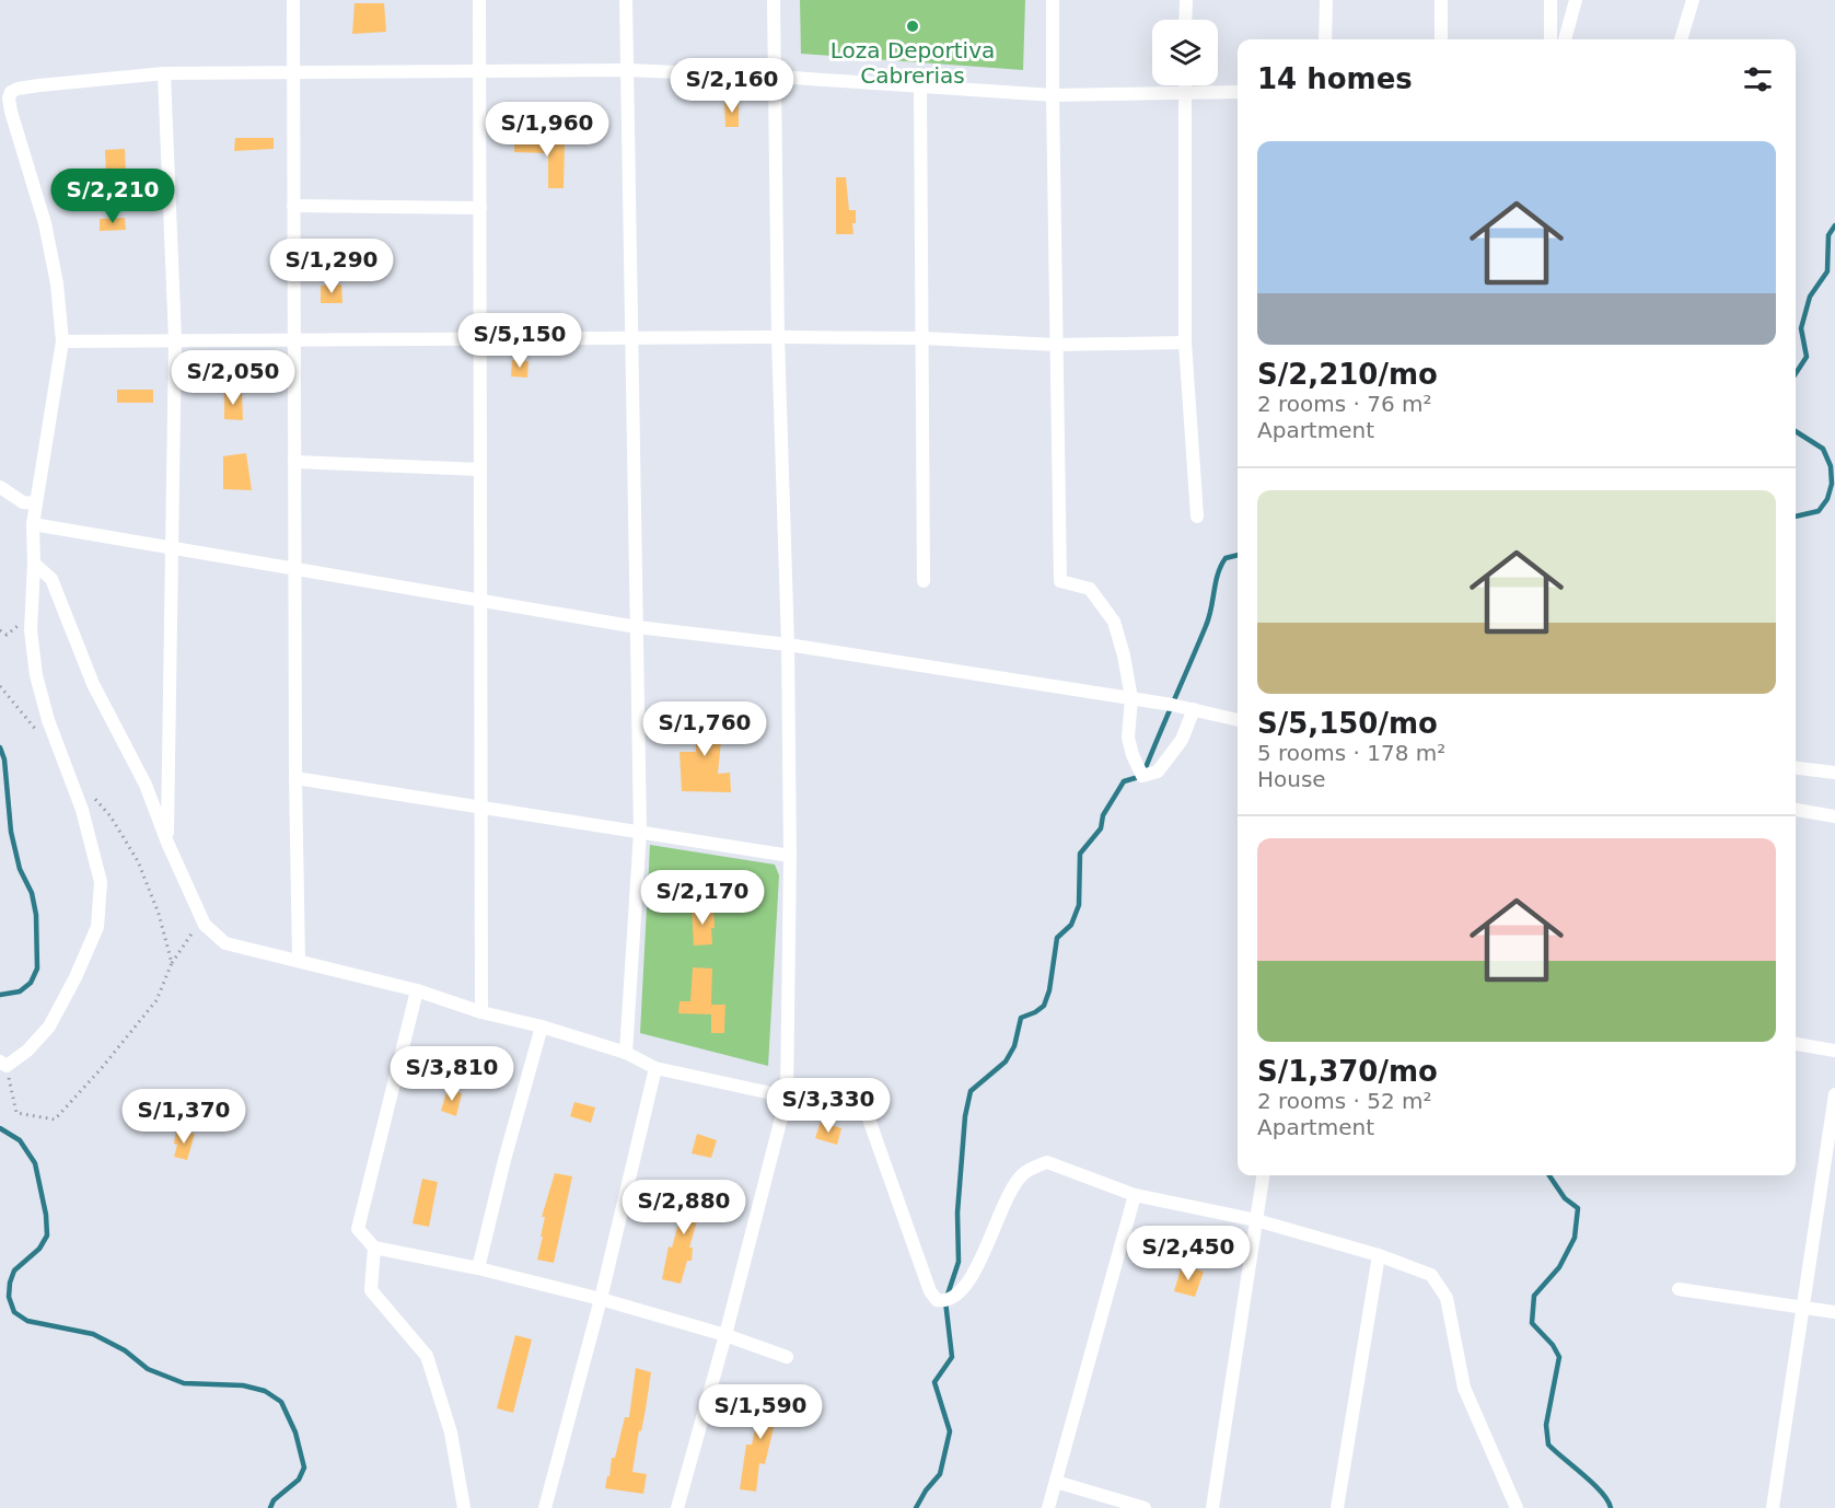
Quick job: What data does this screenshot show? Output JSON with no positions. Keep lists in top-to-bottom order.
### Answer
{
  "places": ["Loza Deportiva Cabrerias"],
  "page": {
    "heading": "14 homes",
    "price": [
      "S/2,160",
      "S/1,960",
      "S/2,210",
      "S/1,290",
      "S/5,150",
      "S/2,050",
      "S/1,760",
      "S/2,170",
      "S/3,810",
      "S/3,330",
      "S/1,370",
      "S/2,880",
      "S/2,450",
      "S/1,590"
    ],
    "list": [
      {
        "name": "S/2,210/mo",
        "note": "2 rooms · 76 m² · Apartment"
      },
      {
        "name": "S/5,150/mo",
        "note": "5 rooms · 178 m² · House"
      },
      {
        "name": "S/1,370/mo",
        "note": "2 rooms · 52 m² · Apartment"
      }
    ]
  }
}
